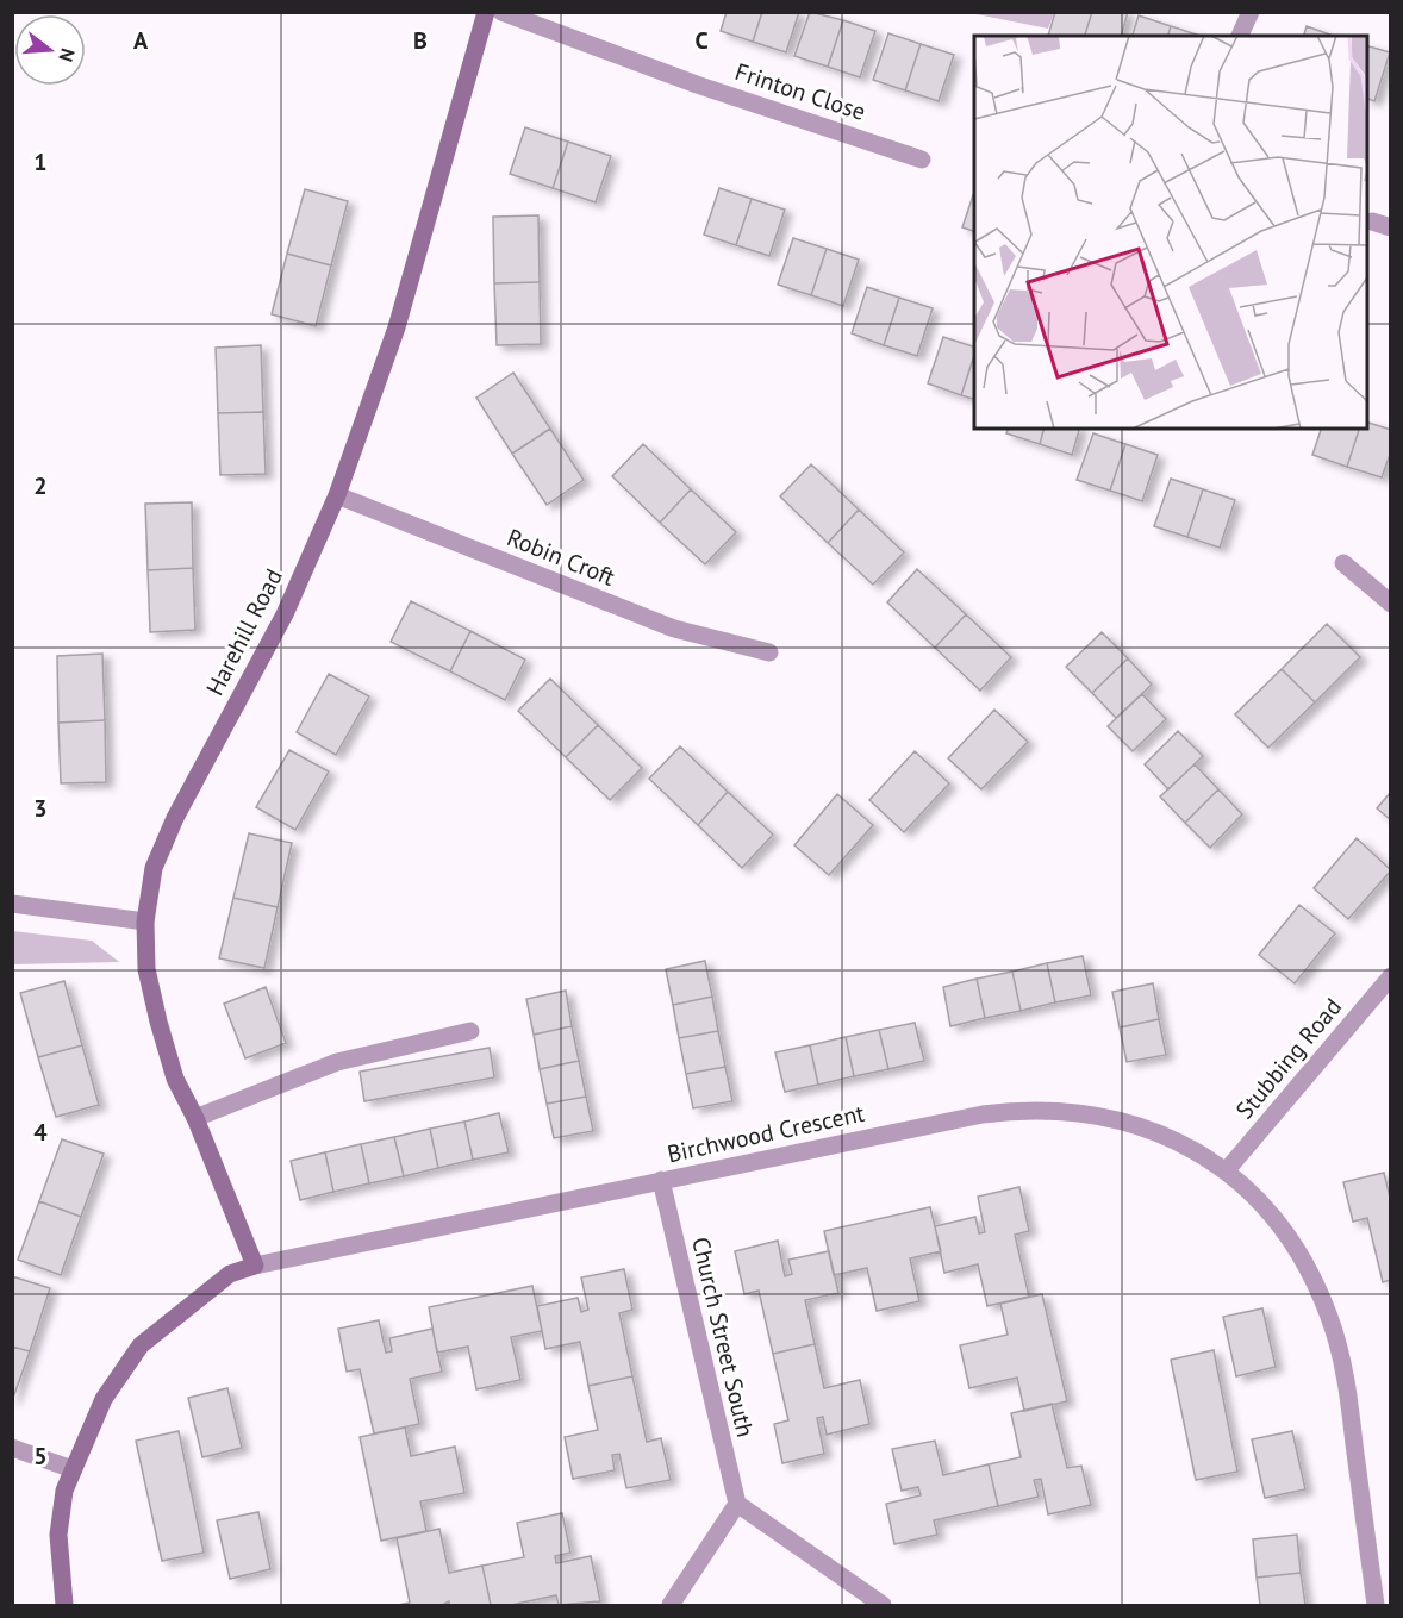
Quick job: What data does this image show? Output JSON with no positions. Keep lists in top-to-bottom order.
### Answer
{
  "streets": {
    "street": [
      "Frinton Close",
      "Robin Croft",
      "Harehill Road",
      "Stubbing Road",
      "Birchwood Crescent",
      "Church Street South"
    ]
  },
  "crossings": [
    ["Robin Croft", "Harehill Road"],
    ["Harehill Road", "Birchwood Crescent"],
    ["Stubbing Road", "Birchwood Crescent"],
    ["Birchwood Crescent", "Church Street South"]
  ],
  "north": "right",
  "grid": {
    "columns": ["A", "B", "C"],
    "rows": [
      "1",
      "2",
      "3",
      "4",
      "5"
    ]
  }
}
